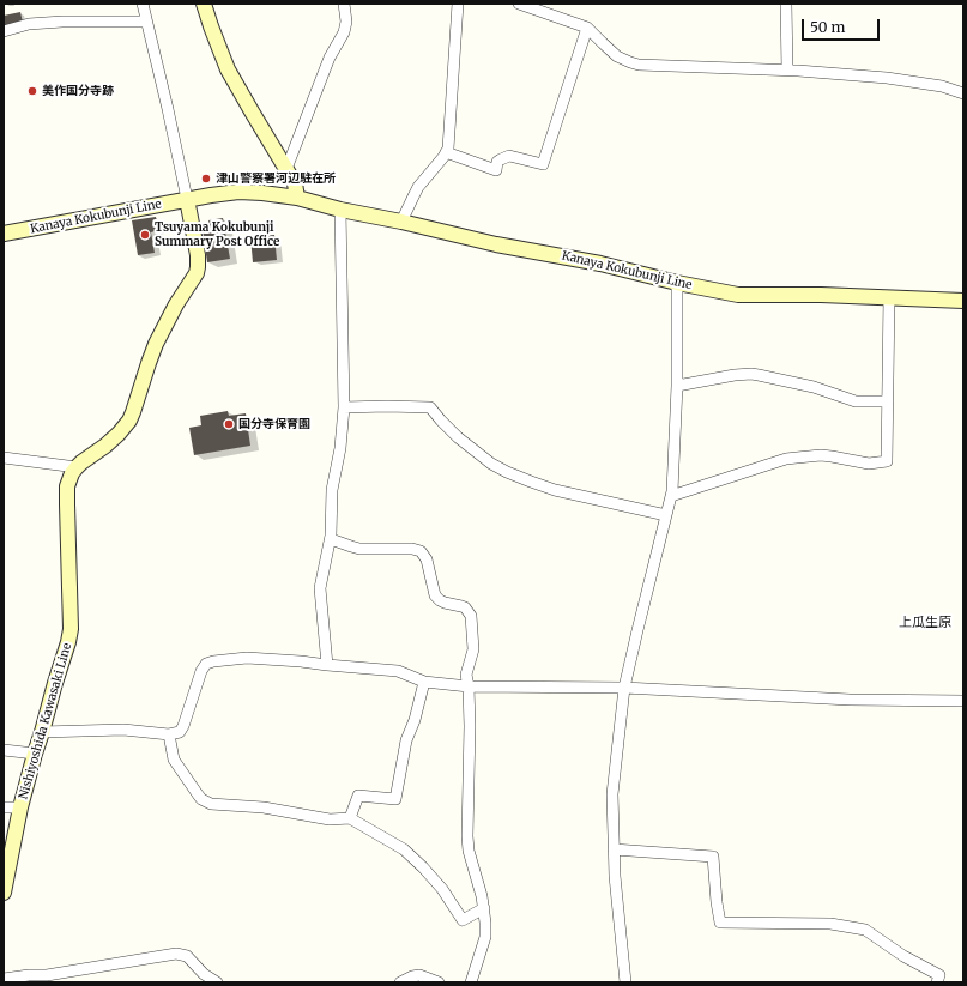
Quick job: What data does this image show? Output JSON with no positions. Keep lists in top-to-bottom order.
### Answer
{
  "streets": {
    "main road": ["Kanaya Kokubunji Line", "Nishiyoshida Kawasaki Line"]
  },
  "crossings": [
    ["Kanaya Kokubunji Line", "Nishiyoshida Kawasaki Line"]
  ],
  "districts": ["上瓜生原"],
  "places": [
    "美作国分寺跡",
    "津山警察署河辺駐在所",
    "Tsuyama Kokubunji Summary Post Office",
    "国分寺保育園"
  ],
  "scale_bar": "50 m"
}
